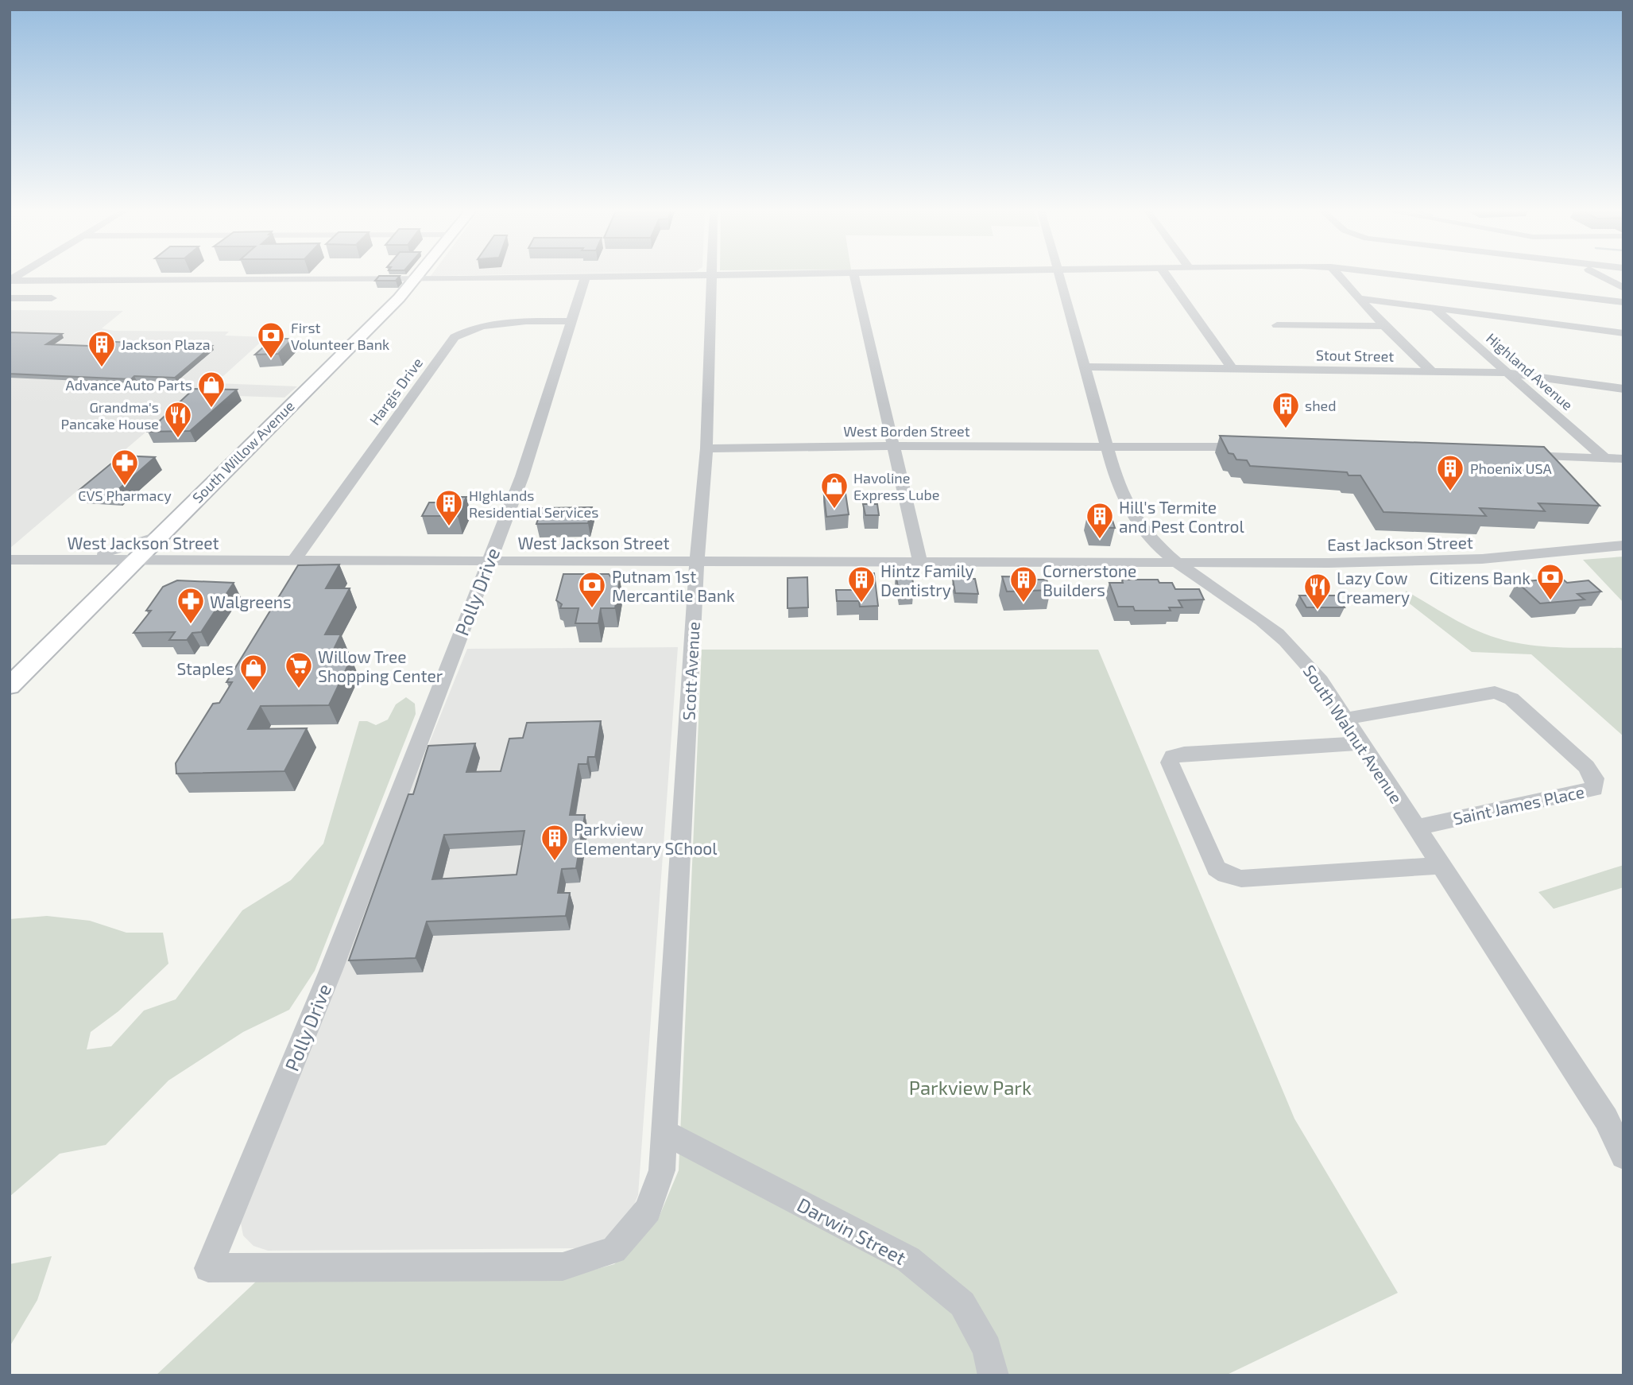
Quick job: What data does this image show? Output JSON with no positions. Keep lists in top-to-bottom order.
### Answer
{
  "streets": {
    "main road": ["South Willow Avenue"],
    "street": [
      "Stout Street",
      "Highland Avenue",
      "Hargis Drive",
      "West Borden Street",
      "West Jackson Street",
      "East Jackson Street",
      "Polly Drive",
      "Scott Avenue",
      "South Walnut Avenue",
      "Saint James Place",
      "Darwin Street"
    ]
  },
  "crossings": [
    ["Stout Street", "Highland Avenue"],
    ["Stout Street", "South Walnut Avenue"],
    ["Hargis Drive", "West Jackson Street"],
    ["Hargis Drive", "Polly Drive"],
    ["West Borden Street", "Scott Avenue"],
    ["West Borden Street", "South Walnut Avenue"],
    ["South Willow Avenue", "West Jackson Street"],
    ["West Jackson Street", "East Jackson Street"],
    ["West Jackson Street", "Polly Drive"],
    ["West Jackson Street", "Scott Avenue"],
    ["West Jackson Street", "South Walnut Avenue"],
    ["East Jackson Street", "South Walnut Avenue"],
    ["Polly Drive", "Scott Avenue"],
    ["Polly Drive", "Darwin Street"],
    ["Scott Avenue", "Darwin Street"],
    ["South Walnut Avenue", "Saint James Place"]
  ],
  "parks": ["Parkview Park"],
  "places": {
    "bank": ["First Volunteer Bank", "Citizens Bank", "Putnam 1st Mercantile Bank"],
    "building": [
      "Jackson Plaza",
      "shed",
      "Phoenix USA",
      "HIghlands Residential Services",
      "Hill's Termite and Pest Control",
      "Hintz Family Dentistry",
      "Cornerstone Builders",
      "Parkview Elementary SChool"
    ],
    "shop": ["Advance Auto Parts", "Havoline Express Lube", "Staples"],
    "restaurant": ["Grandma's Pancake House", "Lazy Cow Creamery"],
    "pharmacy": ["CVS Pharmacy", "Walgreens"],
    "supermarket": ["Willow Tree Shopping Center"]
  }
}
